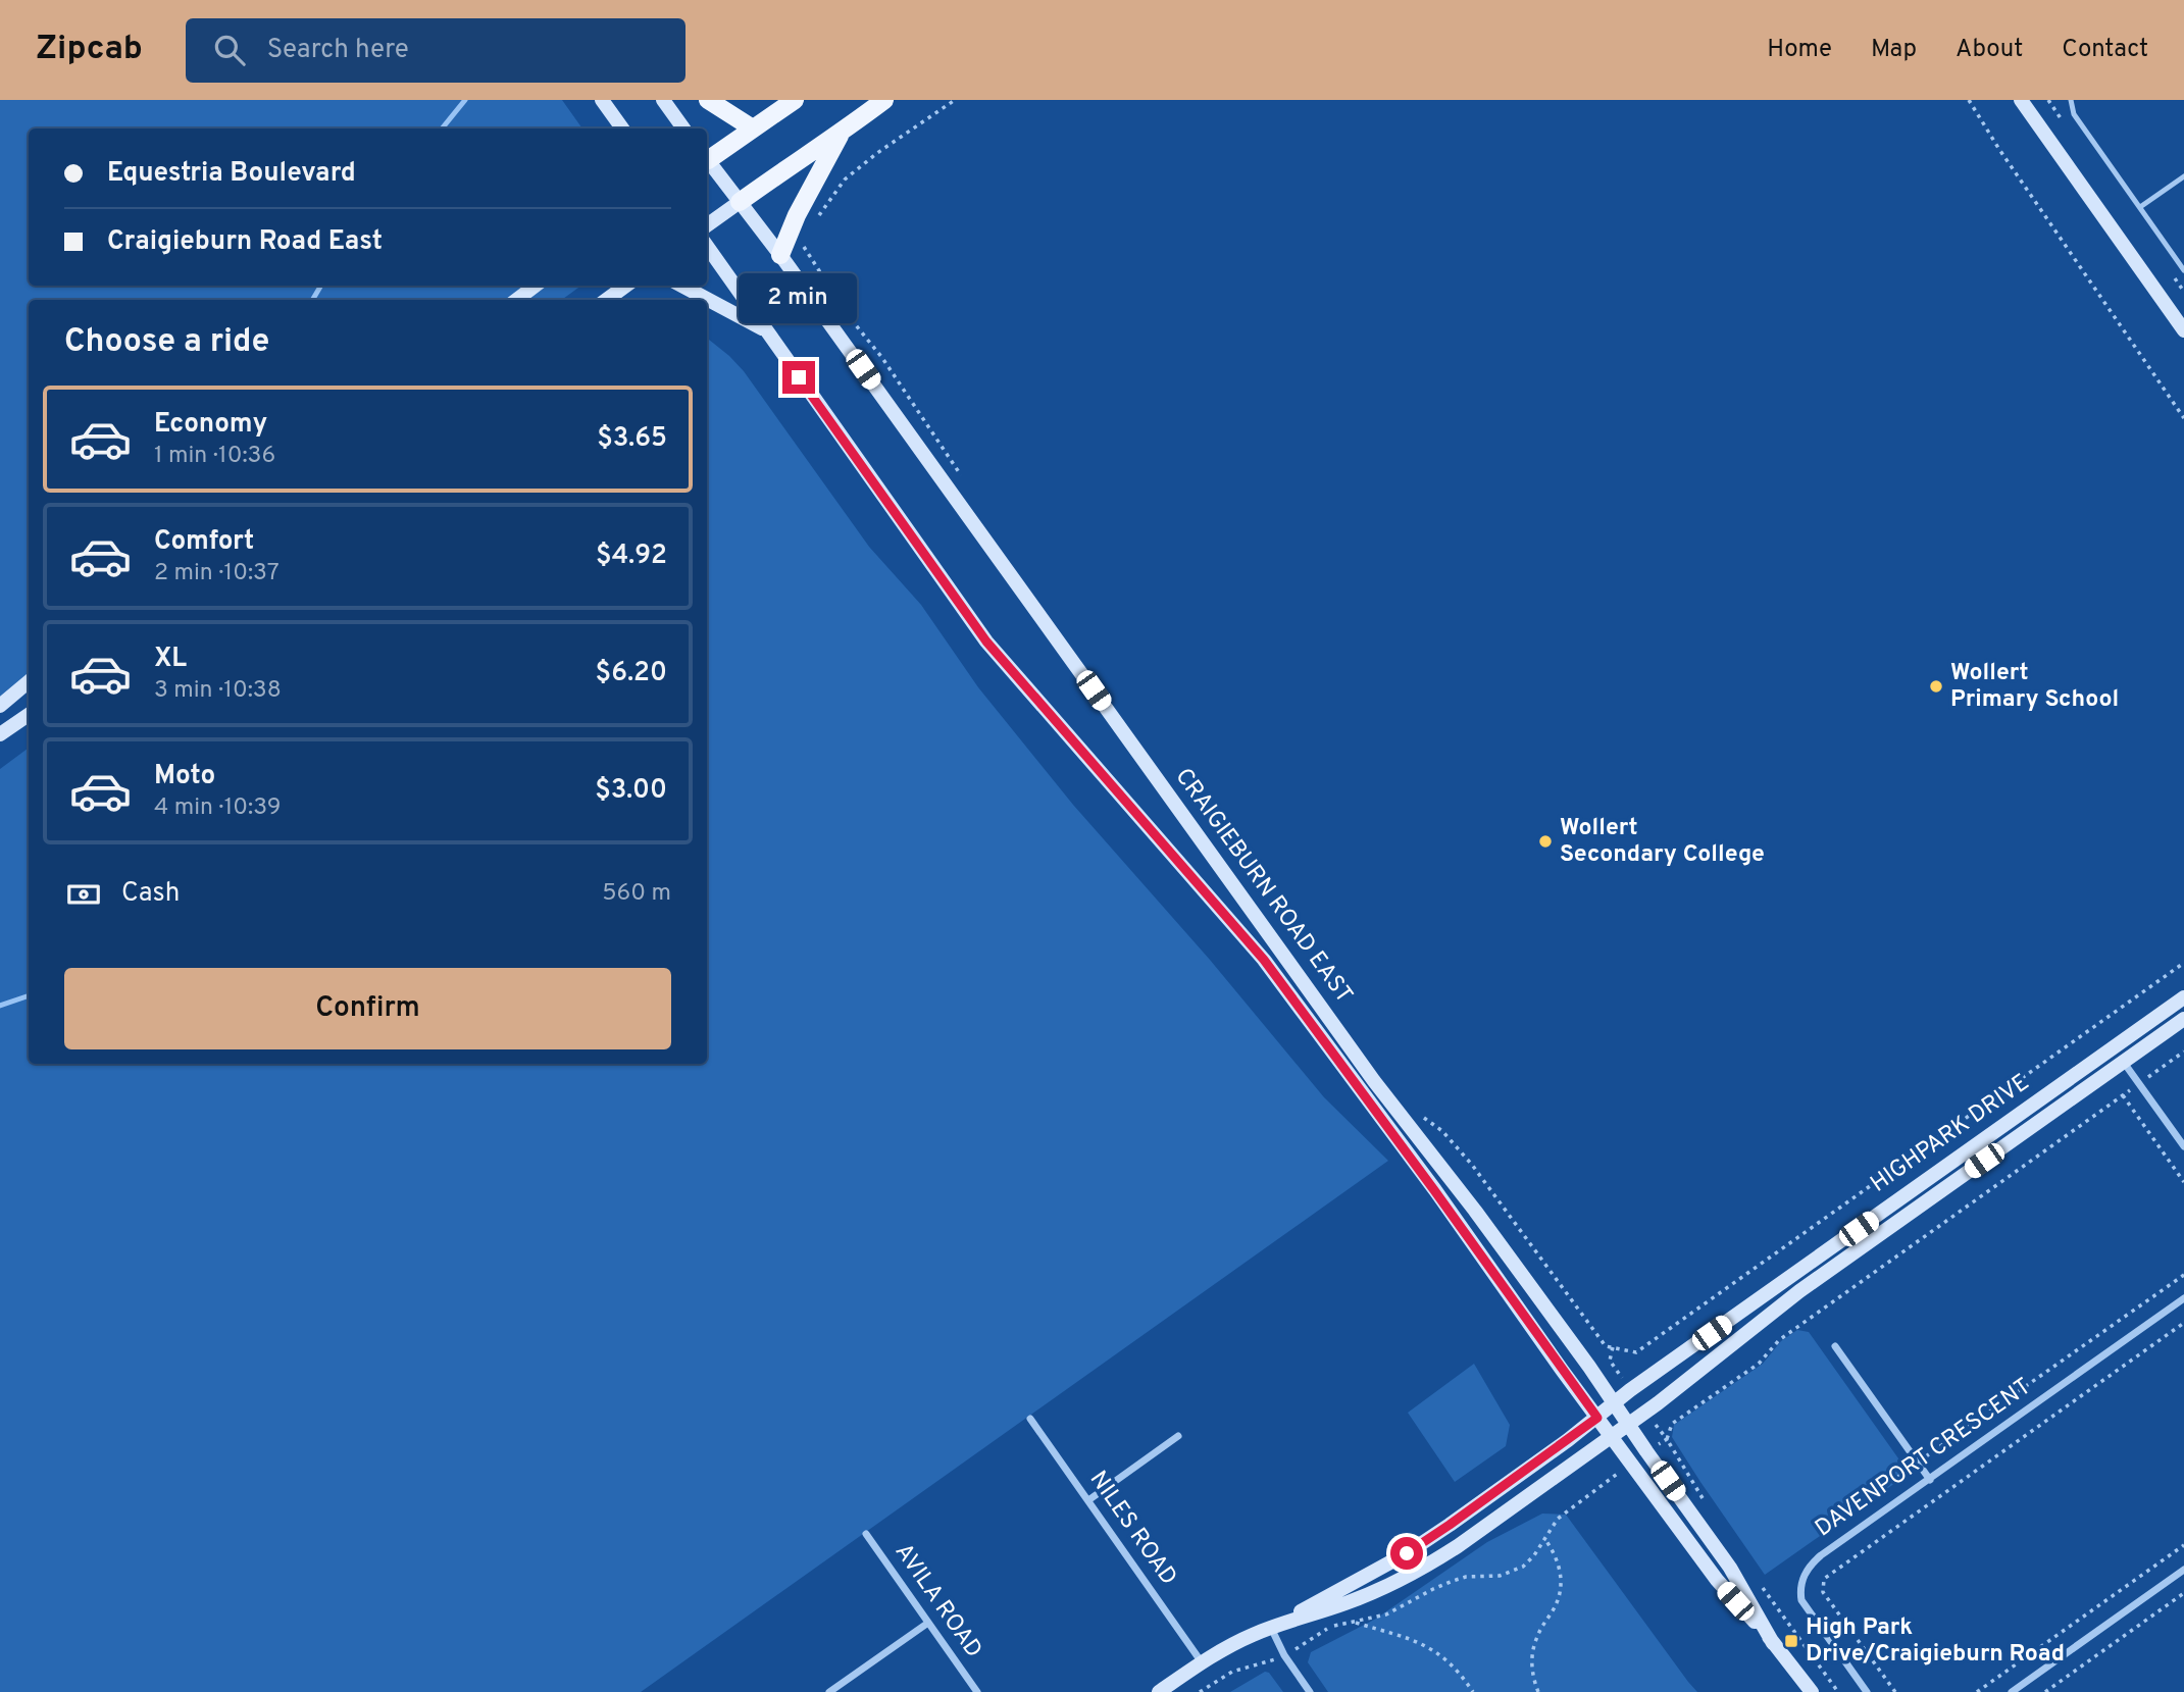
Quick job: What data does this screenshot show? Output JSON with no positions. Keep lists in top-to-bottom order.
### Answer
{
  "streets": {
    "main road": ["CRAIGIEBURN ROAD EAST", "HIGHPARK DRIVE"],
    "street": ["DAVENPORT CRESCENT", "NILES ROAD", "AVILA ROAD"]
  },
  "crossings": [
    ["CRAIGIEBURN ROAD EAST", "HIGHPARK DRIVE"]
  ],
  "places": {
    "other": ["Wollert Primary School", "Wollert Secondary College"],
    "transit": ["High Park Drive/Craigieburn Road"]
  },
  "page": {
    "header": "Zipcab",
    "search": "Search here",
    "nav": [
      "Home",
      "Map",
      "About",
      "Contact"
    ],
    "banner": ["Equestria Boulevard", "Craigieburn Road East"],
    "bubble": "2 min",
    "heading": "Choose a ride",
    "list": [
      {
        "name": "Economy",
        "note": "1 min · 10:36",
        "value": "$3.65"
      },
      {
        "name": "Comfort",
        "note": "2 min · 10:37",
        "value": "$4.92"
      },
      {
        "name": "XL",
        "note": "3 min · 10:38",
        "value": "$6.20"
      },
      {
        "name": "Moto",
        "note": "4 min · 10:39",
        "value": "$3.00"
      }
    ],
    "pay": ["Cash", "560 m"],
    "buttons": "Confirm"
  }
}
